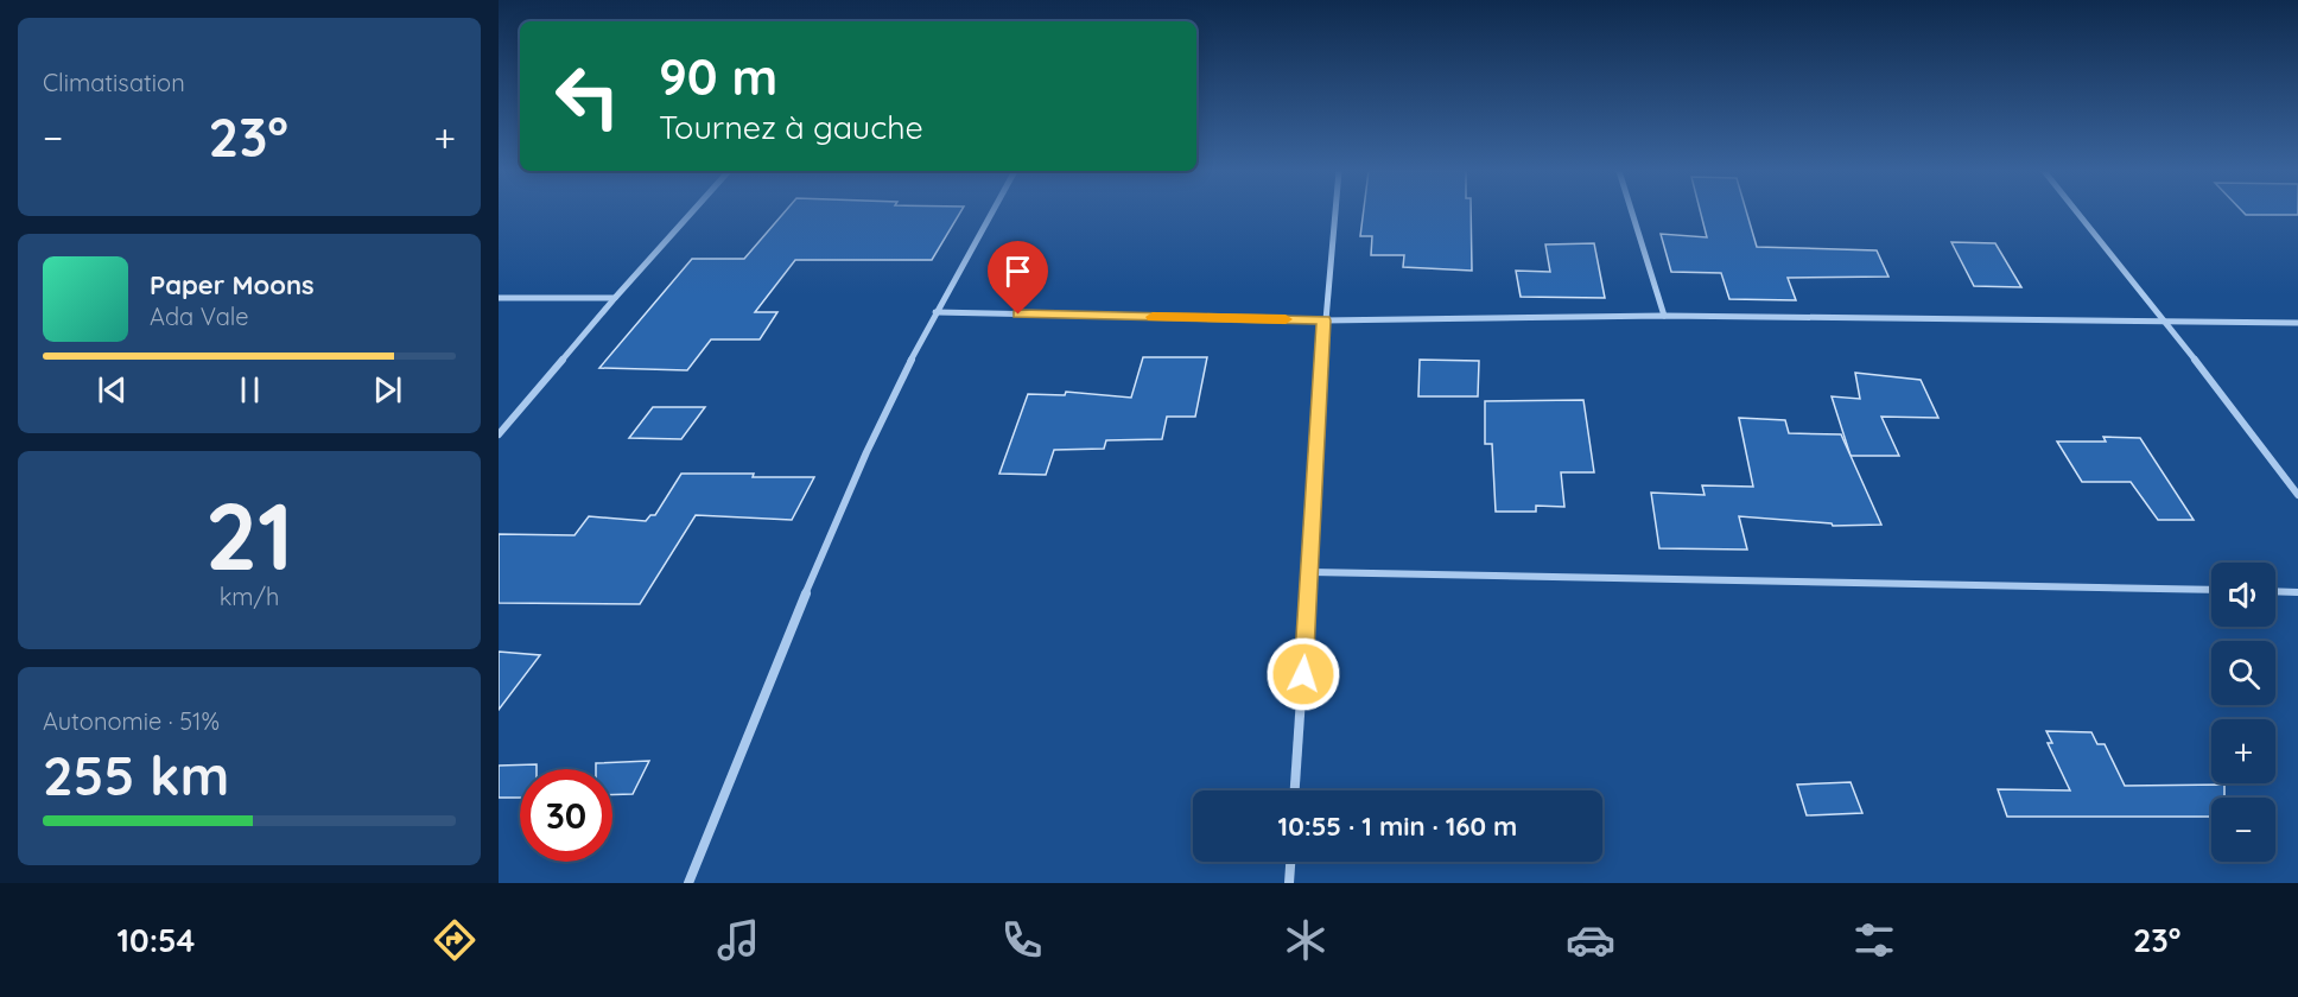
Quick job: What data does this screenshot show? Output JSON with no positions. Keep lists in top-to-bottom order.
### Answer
{
  "page": {
    "tile": [
      "Climatisation",
      ["21", "km/h"],
      ["Autonomie · 51%", "255 km"]
    ],
    "turn": ["90 m", "Tournez à gauche"],
    "heat": ["−", "23°", "+"],
    "song": ["Paper Moons", "Ada Vale"],
    "map_buttons": ["+", "−"],
    "limit": "30",
    "trip": "10:55 · 1 min · 160 m",
    "tabs": ["10:54", "23°"]
  }
}
